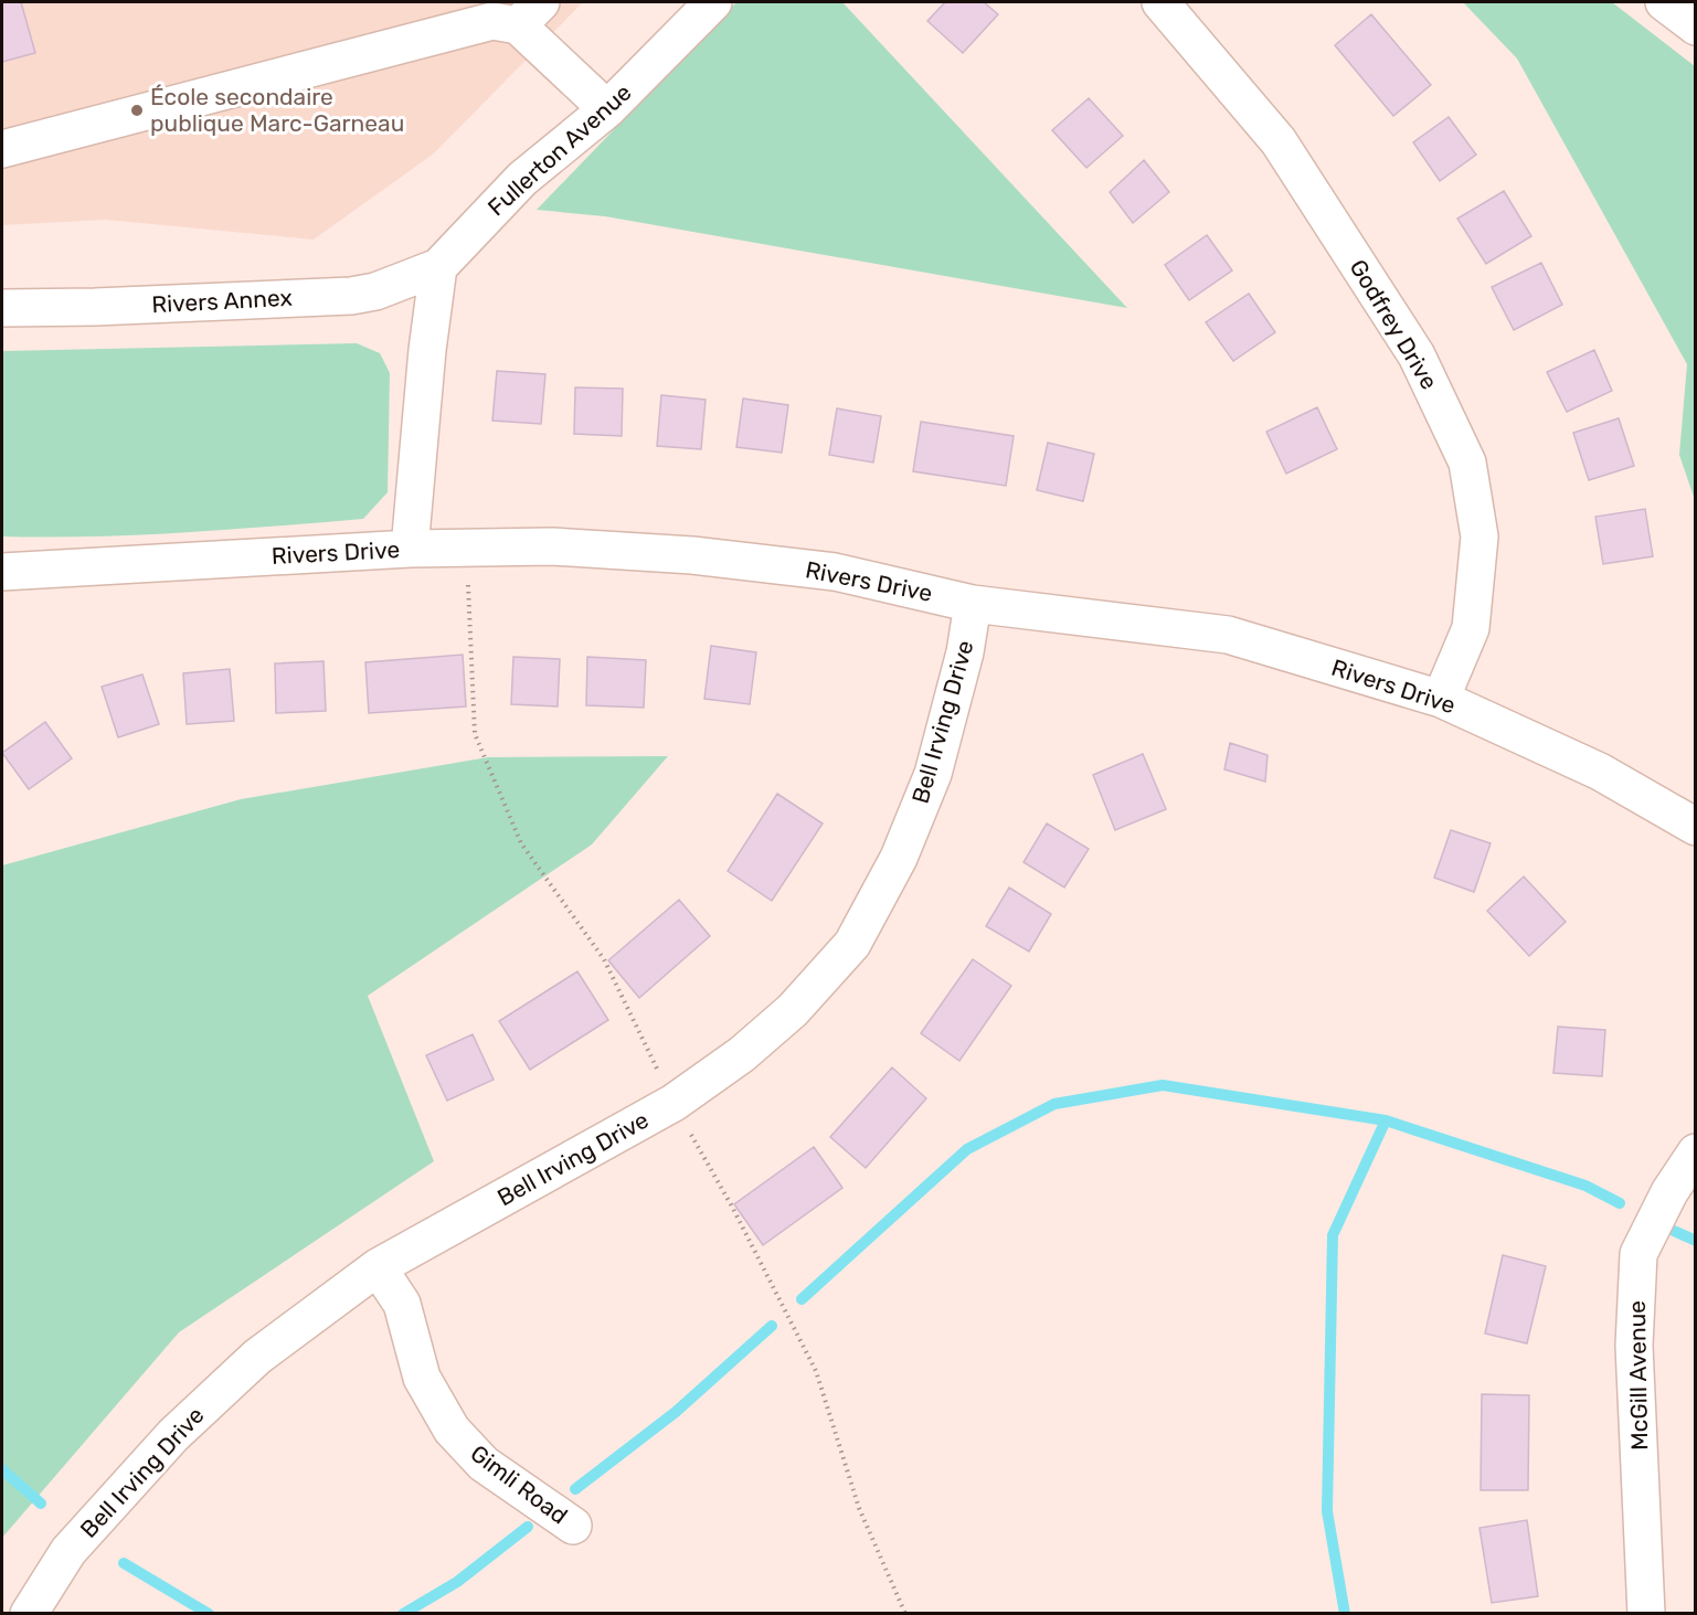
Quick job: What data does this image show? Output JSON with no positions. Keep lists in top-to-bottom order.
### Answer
{
  "streets": {
    "street": [
      "Fullerton Avenue",
      "Rivers Annex",
      "Godfrey Drive",
      "Rivers Drive",
      "Bell Irving Drive",
      "McGill Avenue",
      "Gimli Road"
    ]
  },
  "crossings": [
    ["Fullerton Avenue", "Rivers Annex"],
    ["Godfrey Drive", "Rivers Drive"],
    ["Rivers Drive", "Bell Irving Drive"],
    ["Bell Irving Drive", "Gimli Road"]
  ],
  "places": ["École secondaire publique Marc-Garneau"]
}
